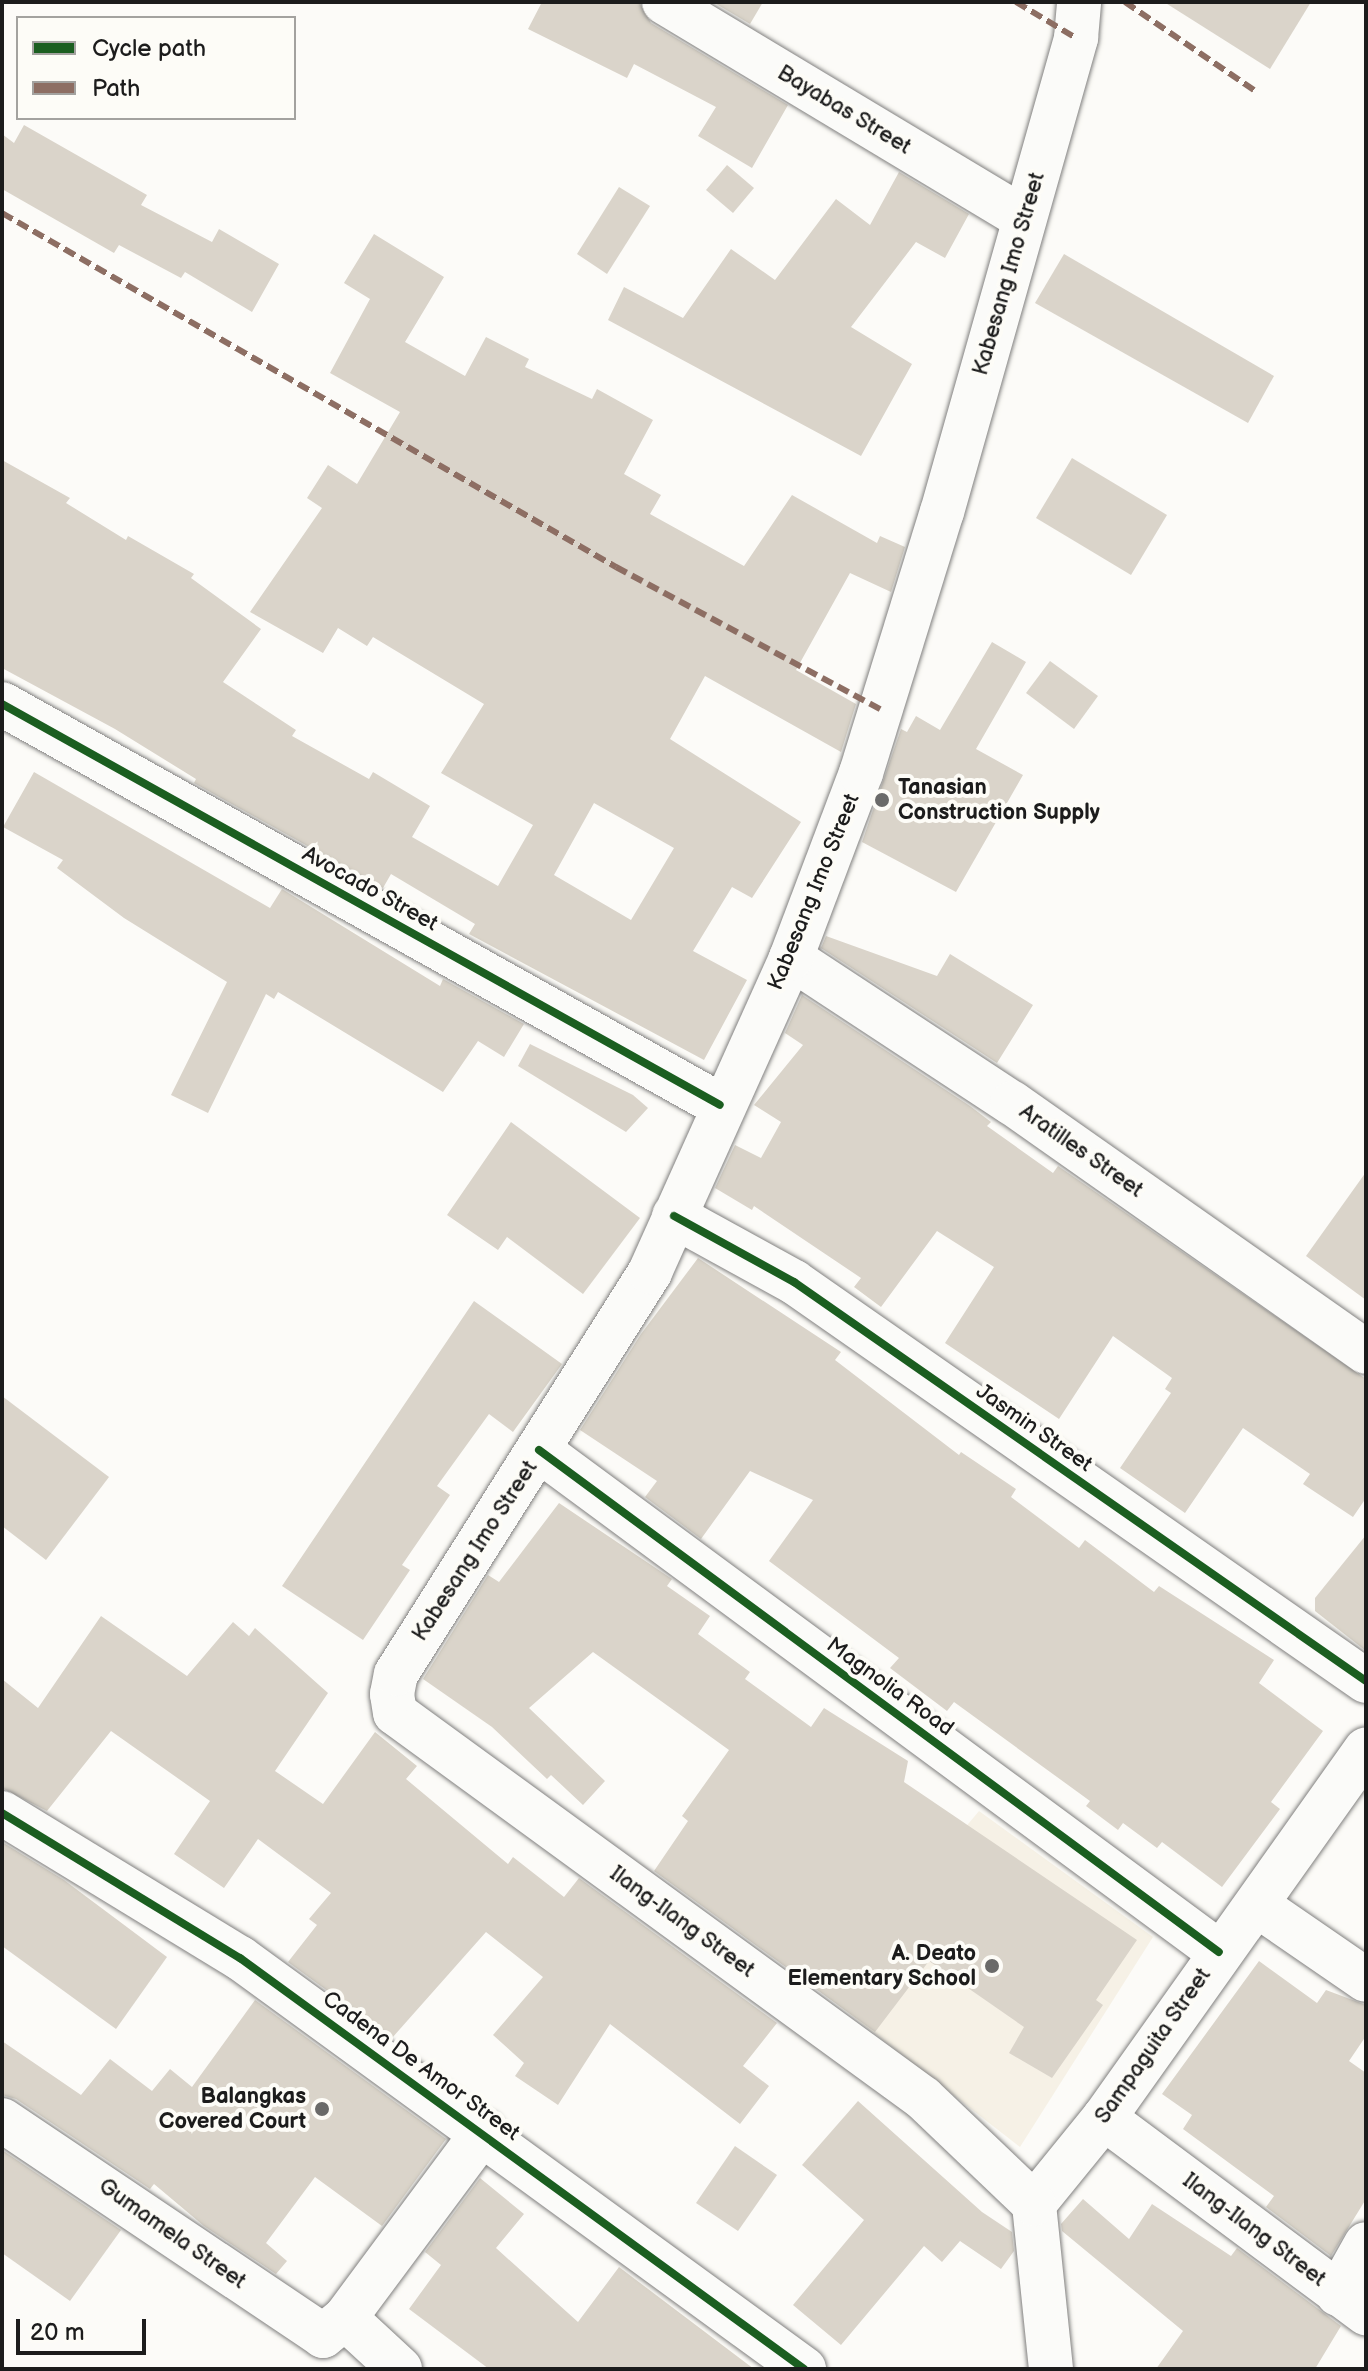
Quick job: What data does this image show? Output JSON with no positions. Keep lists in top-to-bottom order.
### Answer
{
  "streets": {
    "street": [
      "Bayabas Street",
      "Kabesang Imo Street",
      "Avocado Street",
      "Aratilles Street",
      "Jasmin Street",
      "Magnolia Road",
      "Ilang-Ilang Street",
      "Sampaguita Street",
      "Cadena De Amor Street",
      "Gumamela Street"
    ]
  },
  "crossings": [
    ["Bayabas Street", "Kabesang Imo Street"],
    ["Kabesang Imo Street", "Avocado Street"],
    ["Kabesang Imo Street", "Aratilles Street"],
    ["Kabesang Imo Street", "Jasmin Street"],
    ["Kabesang Imo Street", "Magnolia Road"],
    ["Kabesang Imo Street", "Ilang-Ilang Street"],
    ["Magnolia Road", "Sampaguita Street"],
    ["Ilang-Ilang Street", "Sampaguita Street"],
    ["Cadena De Amor Street", "Gumamela Street"]
  ],
  "places": ["Tanasian Construction Supply", "A. Deato Elementary School", "Balangkas Covered Court"],
  "legend": ["Cycle path", "Path"],
  "scale_bar": "20 m"
}
